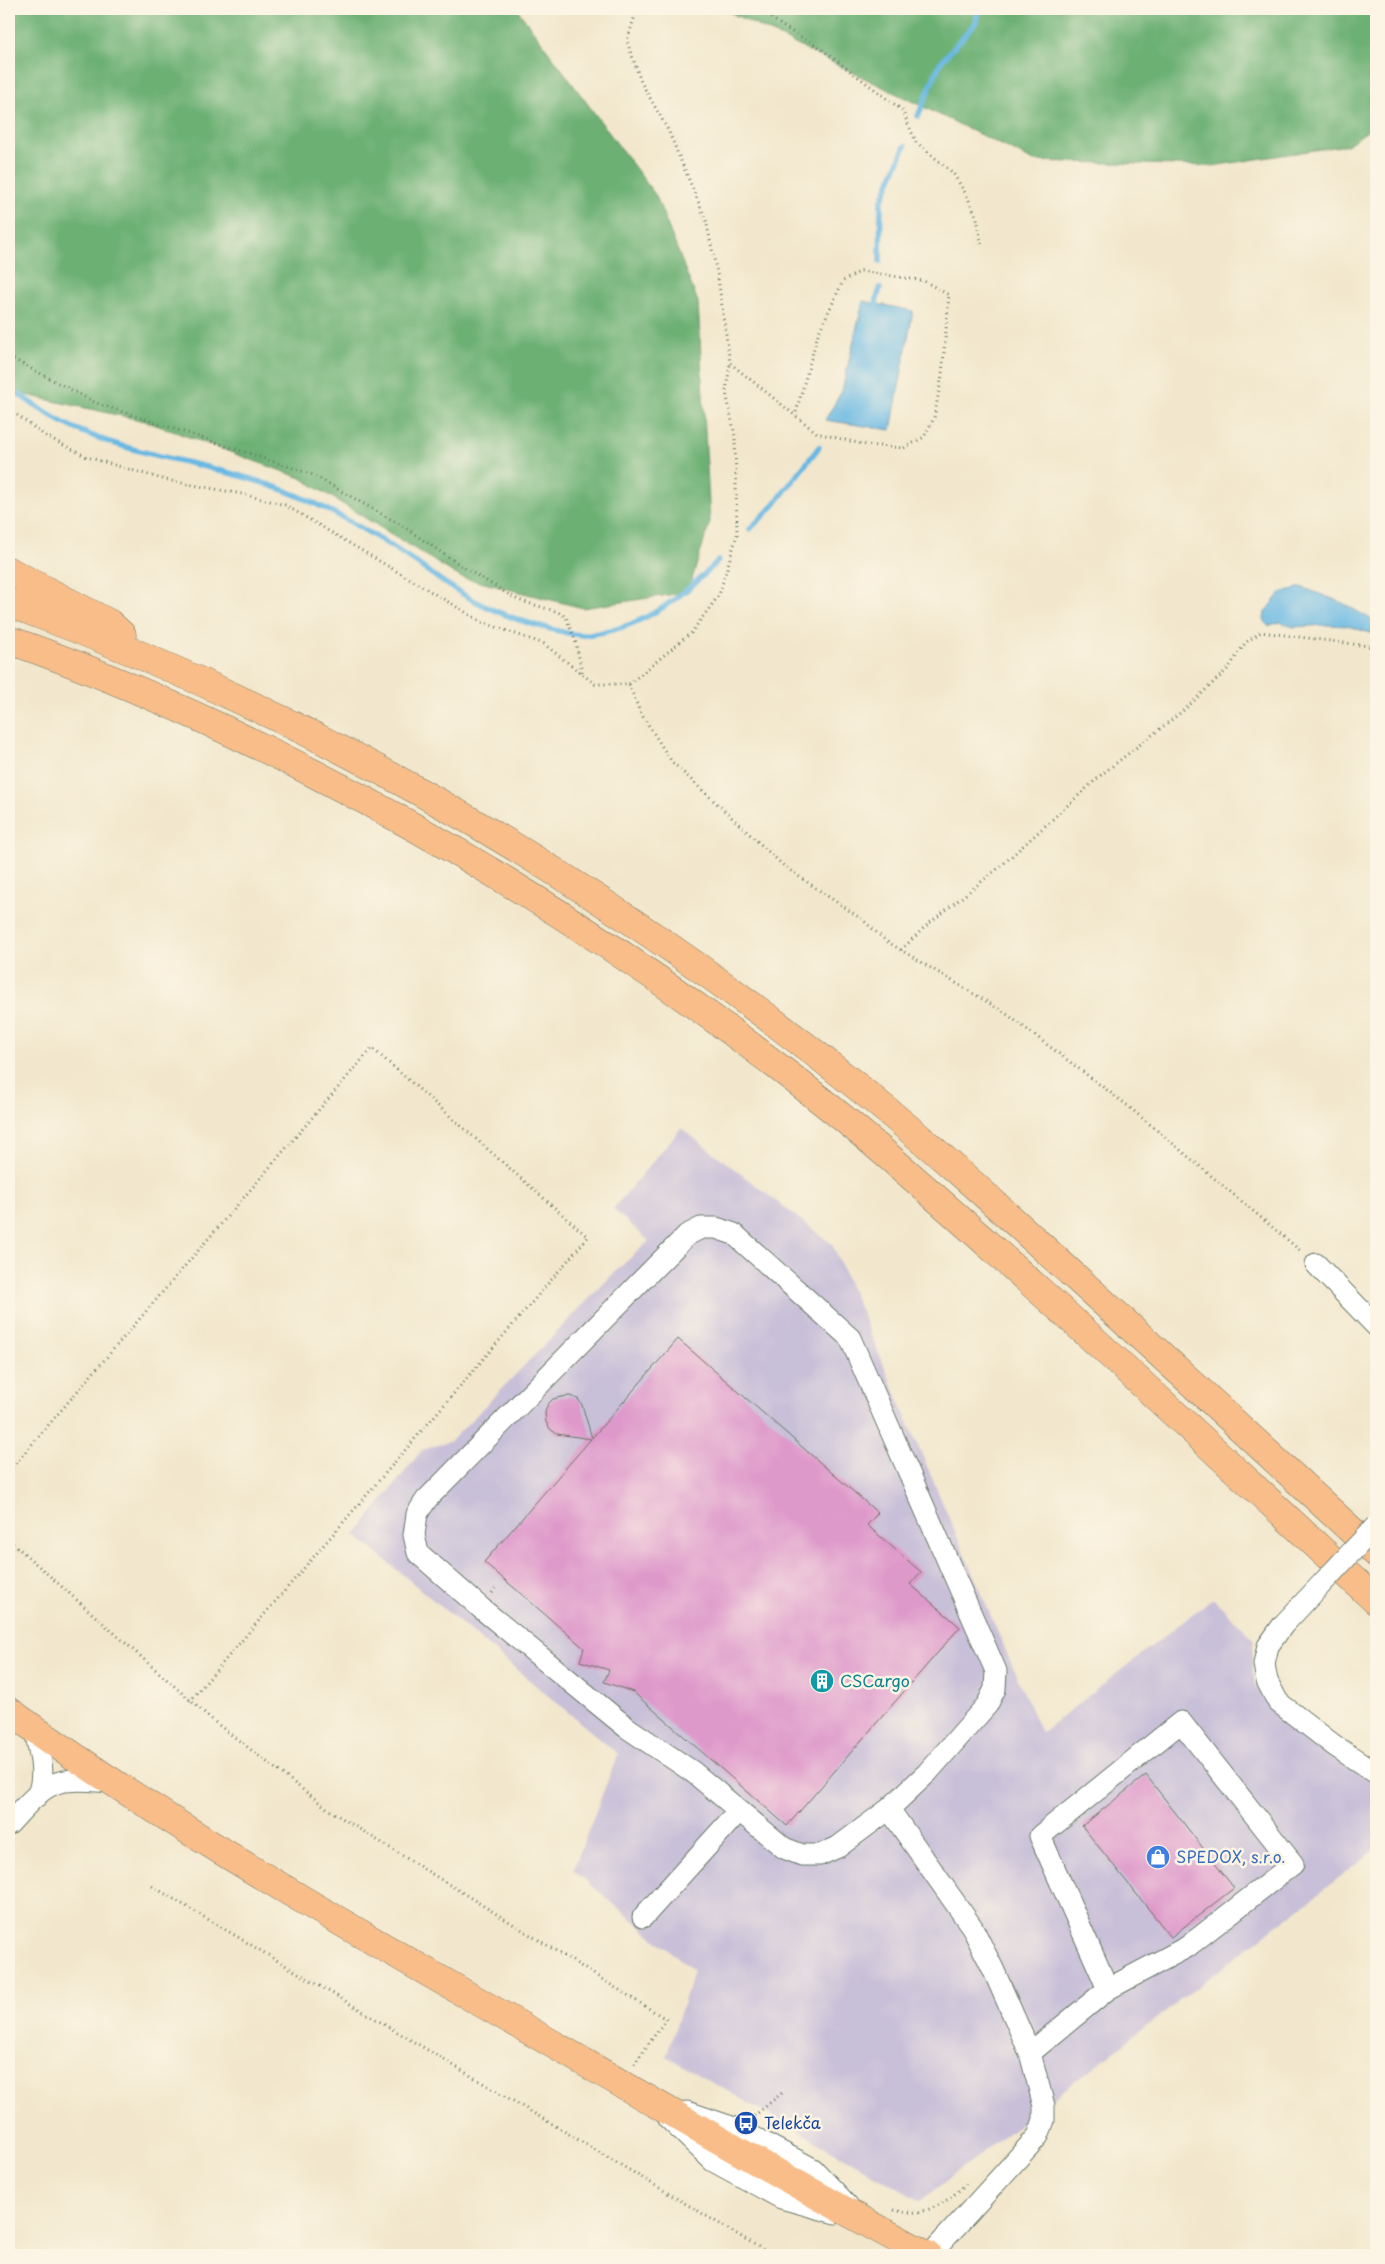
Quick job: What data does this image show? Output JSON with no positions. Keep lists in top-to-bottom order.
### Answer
{
  "places": {
    "building": ["CSCargo"],
    "shop": ["SPEDOX, s.r.o."],
    "bus stop": ["Telekča"]
  }
}
